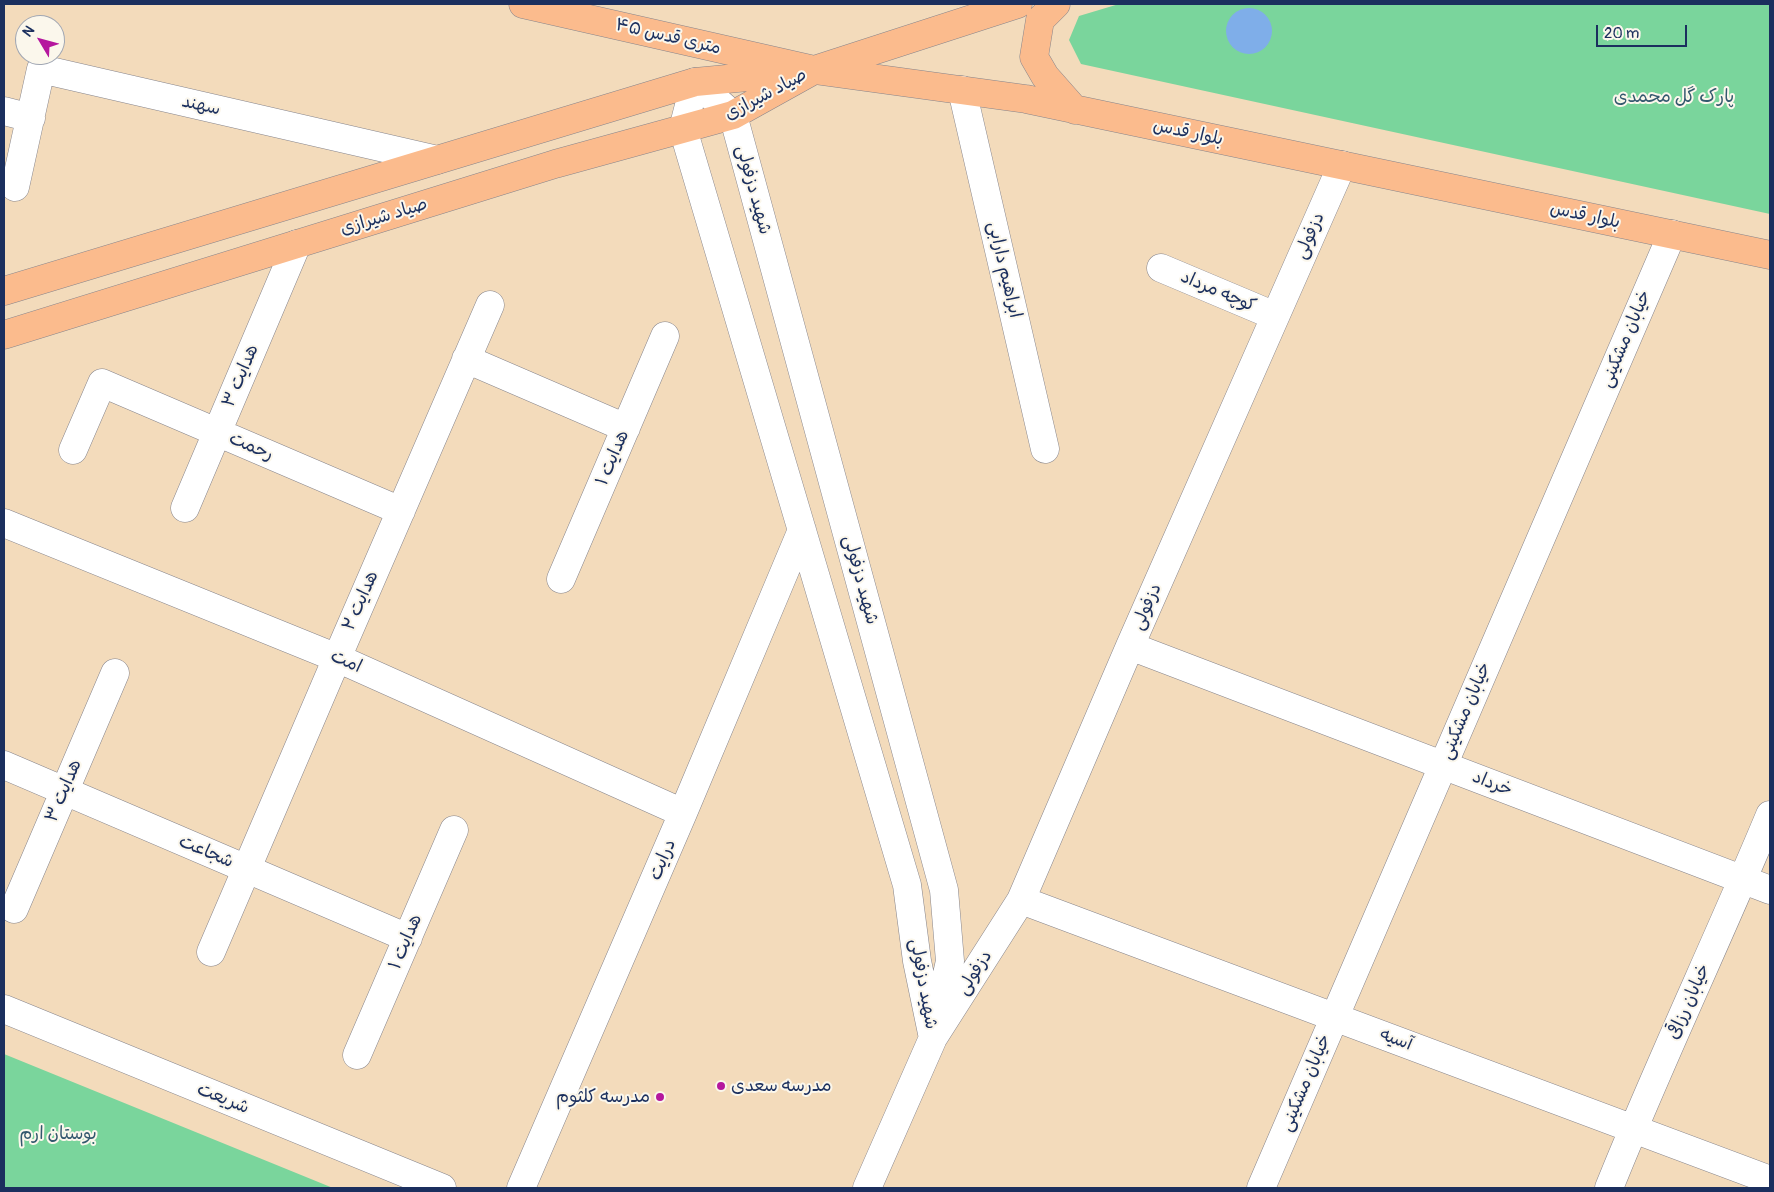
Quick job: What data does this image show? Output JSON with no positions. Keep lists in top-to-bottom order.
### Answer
{
  "streets": {
    "main road": ["۴۵ متری قدس", "صیاد شیرازی", "بلوار قدس"],
    "street": [
      "سهند",
      "شهید دزفولی",
      "دزفولی",
      "ابراهیم دارابی",
      "کوچه مرداد",
      "خیابان مشکینی",
      "هدایت ۳",
      "رحمت",
      "هدایت ۱",
      "هدایت ۲",
      "امت",
      "خرداد",
      "شجاعت",
      "درایت",
      "خیابان رزاقی",
      "آسیه",
      "شریعت"
    ]
  },
  "crossings": [
    ["۴۵ متری قدس", "صیاد شیرازی"],
    ["۴۵ متری قدس", "بلوار قدس"],
    ["صیاد شیرازی", "سهند"],
    ["صیاد شیرازی", "بلوار قدس"],
    ["صیاد شیرازی", "شهید دزفولی"],
    ["صیاد شیرازی", "هدایت ۳"],
    ["بلوار قدس", "دزفولی"],
    ["بلوار قدس", "ابراهیم دارابی"],
    ["بلوار قدس", "خیابان مشکینی"],
    ["شهید دزفولی", "دزفولی"],
    ["شهید دزفولی", "درایت"],
    ["دزفولی", "کوچه مرداد"],
    ["دزفولی", "خرداد"],
    ["دزفولی", "آسیه"],
    ["خیابان مشکینی", "خرداد"],
    ["خیابان مشکینی", "آسیه"],
    ["هدایت ۳", "رحمت"],
    ["هدایت ۳", "شجاعت"],
    ["رحمت", "هدایت ۲"],
    ["هدایت ۱", "شجاعت"],
    ["هدایت ۲", "امت"],
    ["هدایت ۲", "شجاعت"],
    ["امت", "درایت"],
    ["خرداد", "خیابان رزاقی"],
    ["خیابان رزاقی", "آسیه"]
  ],
  "parks": ["پارک گل محمدی", "بوستان ارم"],
  "places": ["مدرسه سعدی", "مدرسه کلثوم"],
  "scale_bar": "20 m",
  "north": "top left"
}
